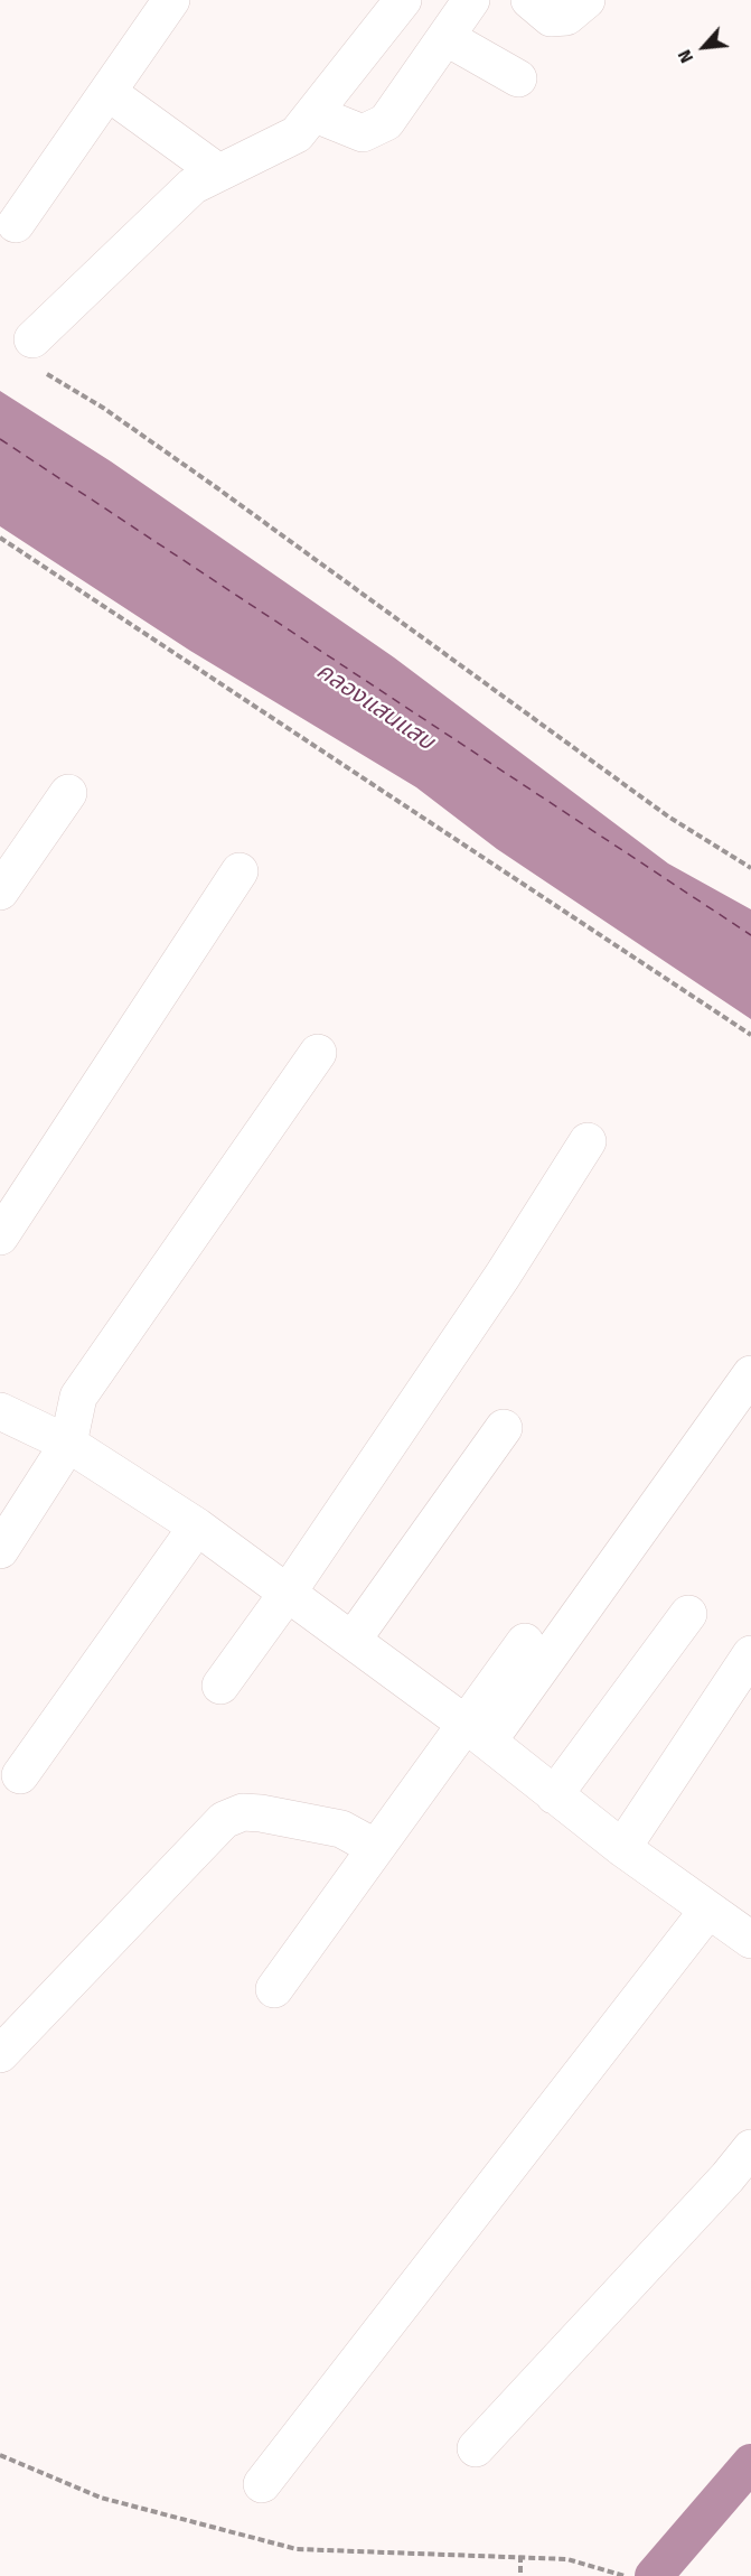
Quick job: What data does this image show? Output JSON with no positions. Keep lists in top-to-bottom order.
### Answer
{
  "water": ["คลองแสนแสบ"],
  "north": "bottom left"
}
